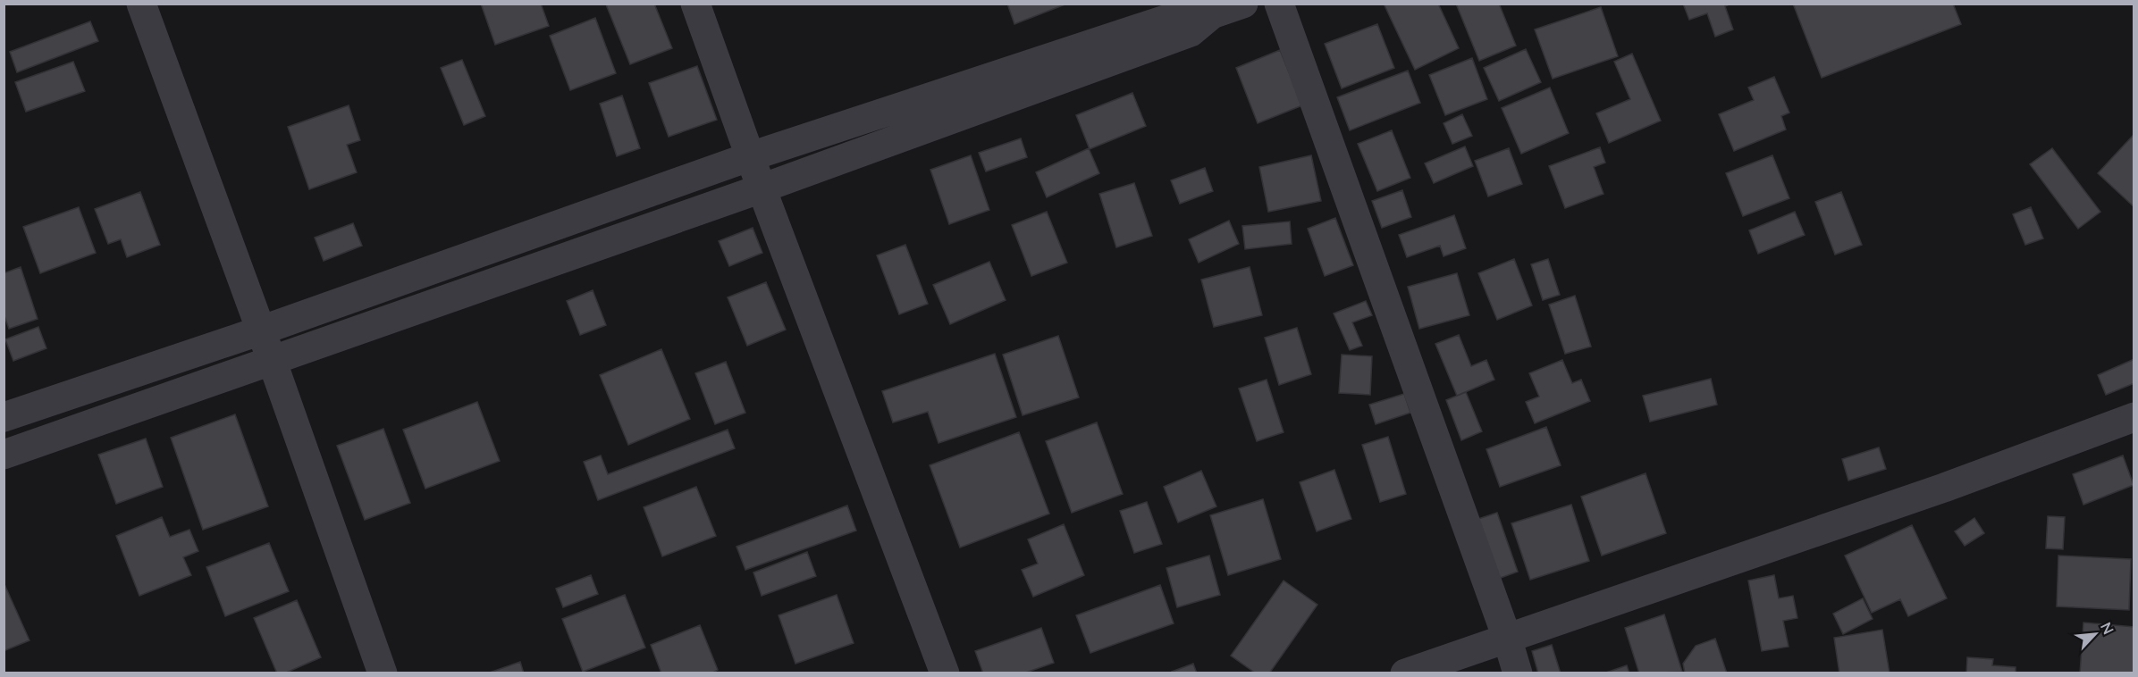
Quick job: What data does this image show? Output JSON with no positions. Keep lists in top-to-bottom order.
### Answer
{
  "north": "top right"
}
